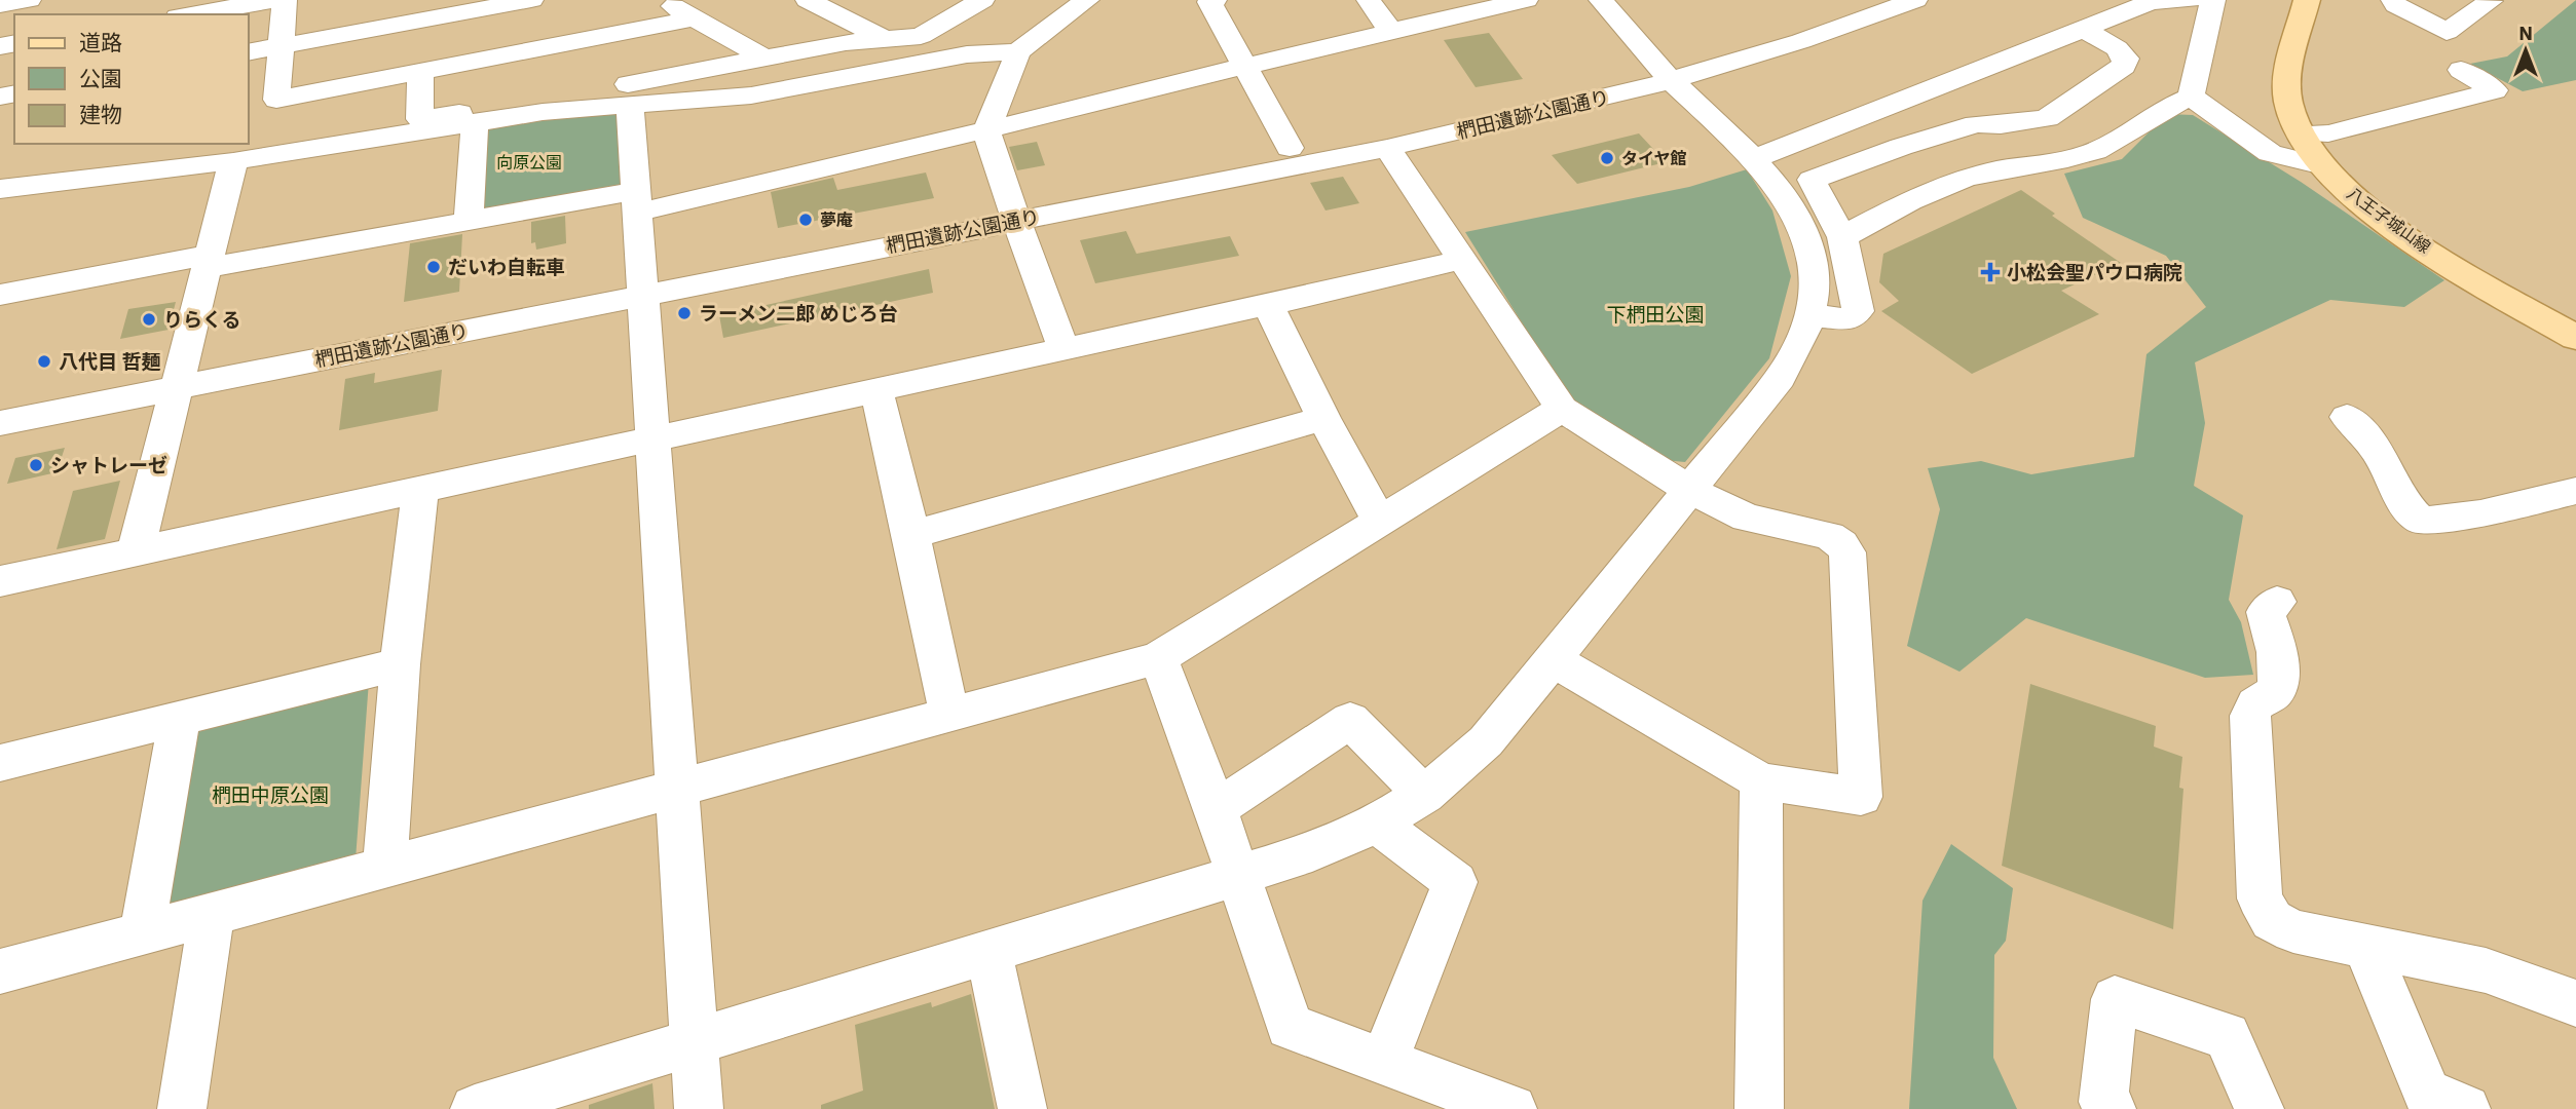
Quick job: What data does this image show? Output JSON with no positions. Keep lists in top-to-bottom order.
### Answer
{
  "streets": {
    "main road": ["八王子城山線"],
    "street": ["椚田遺跡公園通り"]
  },
  "parks": ["向原公園", "下椚田公園", "椚田中原公園"],
  "places": {
    "other": [
      "タイヤ館",
      "夢庵",
      "だいわ自転車",
      "ラーメン二郎 めじろ台",
      "りらくる",
      "八代目 哲麺",
      "シャトレーゼ"
    ],
    "health": ["小松会聖パウロ病院"]
  },
  "legend": ["道路", "公園", "建物"],
  "north": "top"
}
